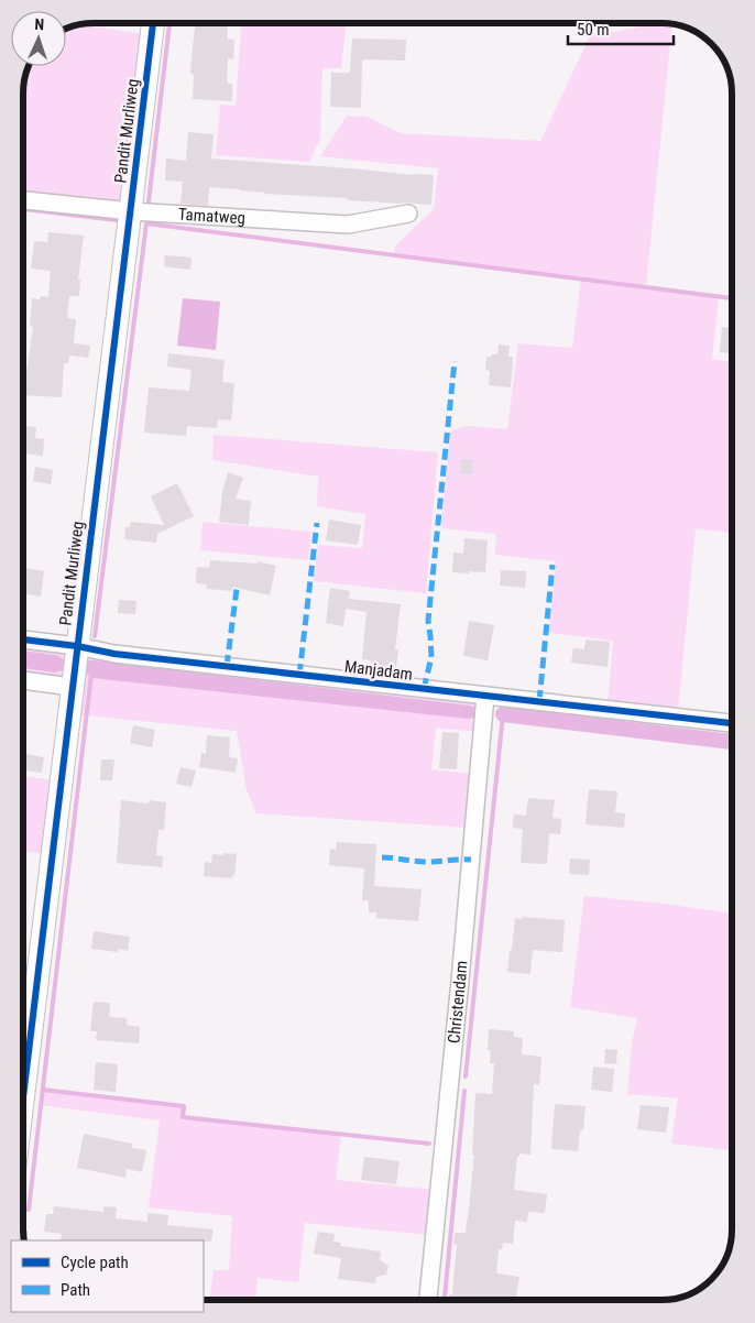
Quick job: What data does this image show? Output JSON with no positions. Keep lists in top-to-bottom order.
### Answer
{
  "streets": {
    "street": [
      "Pandit Murliweg",
      "Tamatweg",
      "Manjadam",
      "Christendam"
    ]
  },
  "crossings": [
    ["Pandit Murliweg", "Tamatweg"],
    ["Pandit Murliweg", "Manjadam"],
    ["Manjadam", "Christendam"]
  ],
  "legend": ["Cycle path", "Path"],
  "scale_bar": "50 m",
  "north": "top"
}
